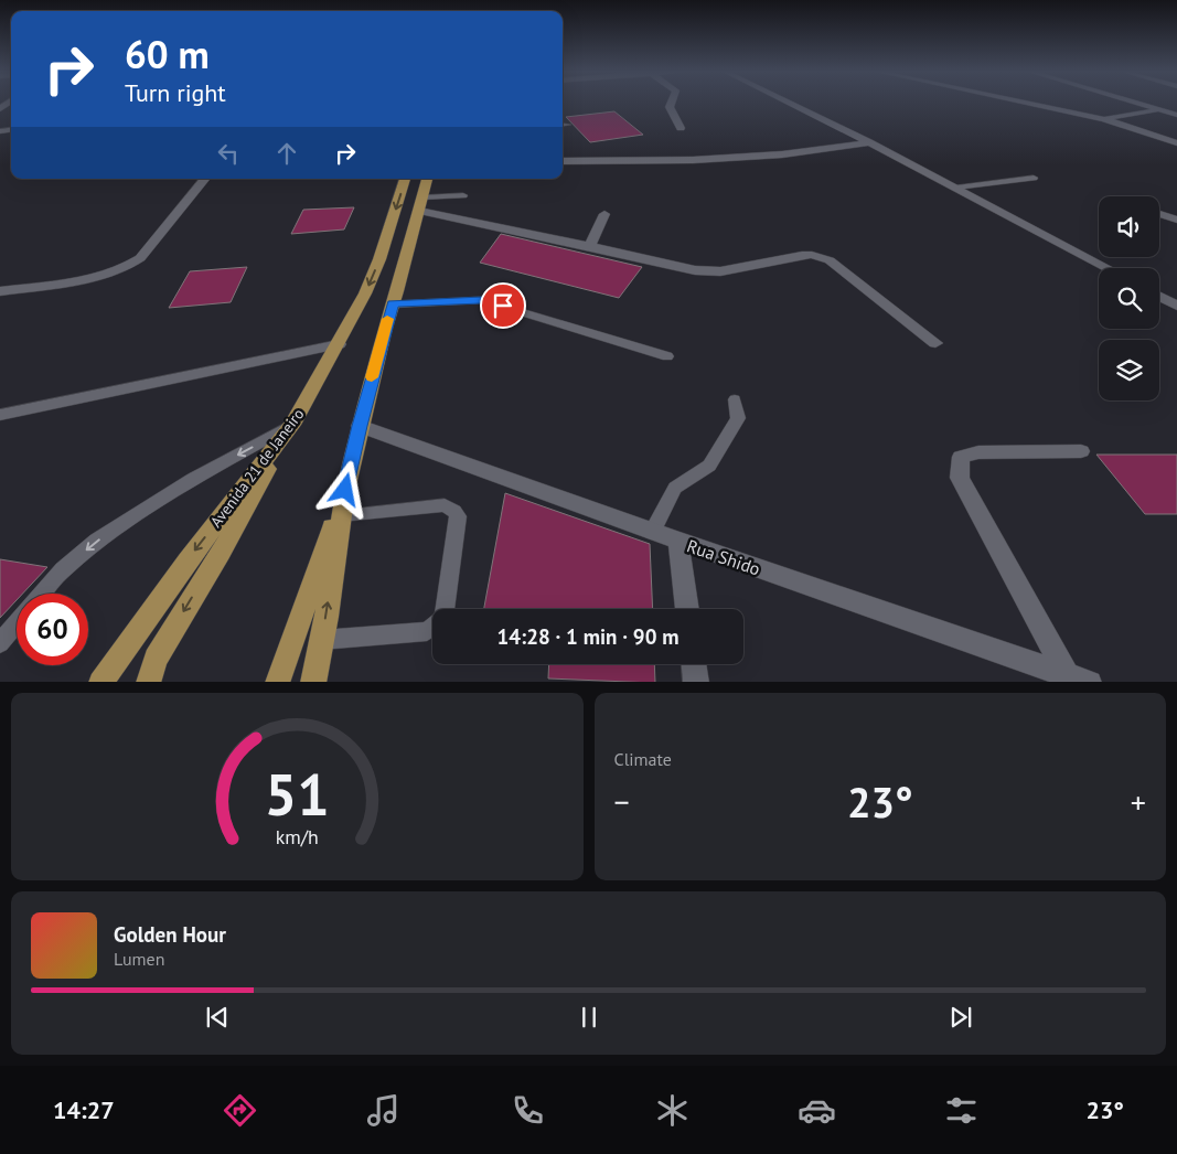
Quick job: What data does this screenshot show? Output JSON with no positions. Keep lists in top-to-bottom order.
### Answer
{
  "streets": {
    "main road": ["Avenida 21 de Janeiro"],
    "street": ["Rua Shido"]
  },
  "page": {
    "turn": ["60 m", "Turn right"],
    "limit": "60",
    "trip": "14:28 · 1 min · 90 m",
    "tile": "Climate",
    "heat": ["−", "23°", "+"],
    "song": ["Golden Hour", "Lumen"],
    "tabs": ["14:27", "23°"],
    "gauge": ["51", "km/h"]
  }
}
